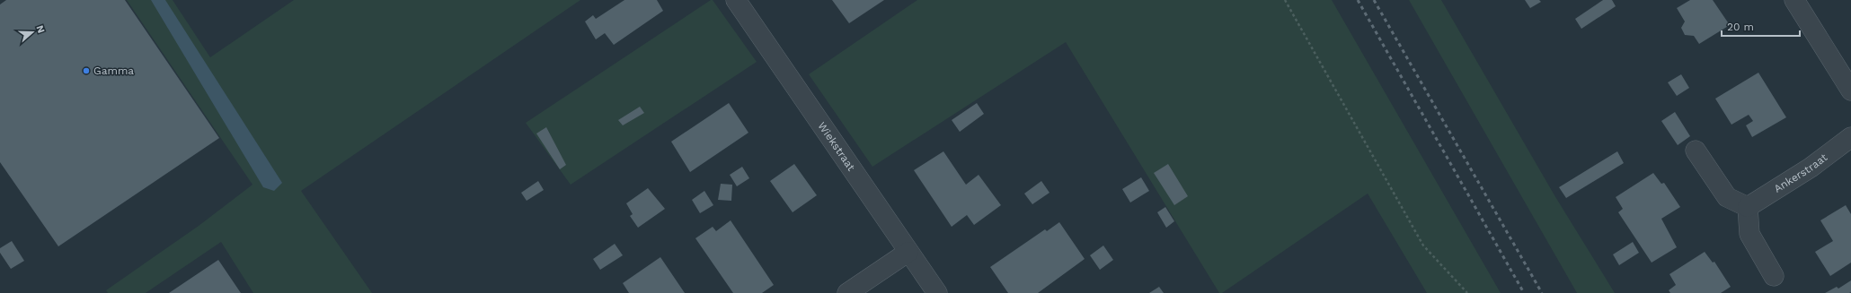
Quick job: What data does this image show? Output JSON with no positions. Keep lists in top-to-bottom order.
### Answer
{
  "streets": {
    "street": ["Wiekstraat", "Ankerstraat"]
  },
  "places": ["Gamma"],
  "scale_bar": "20 m",
  "north": "right"
}
